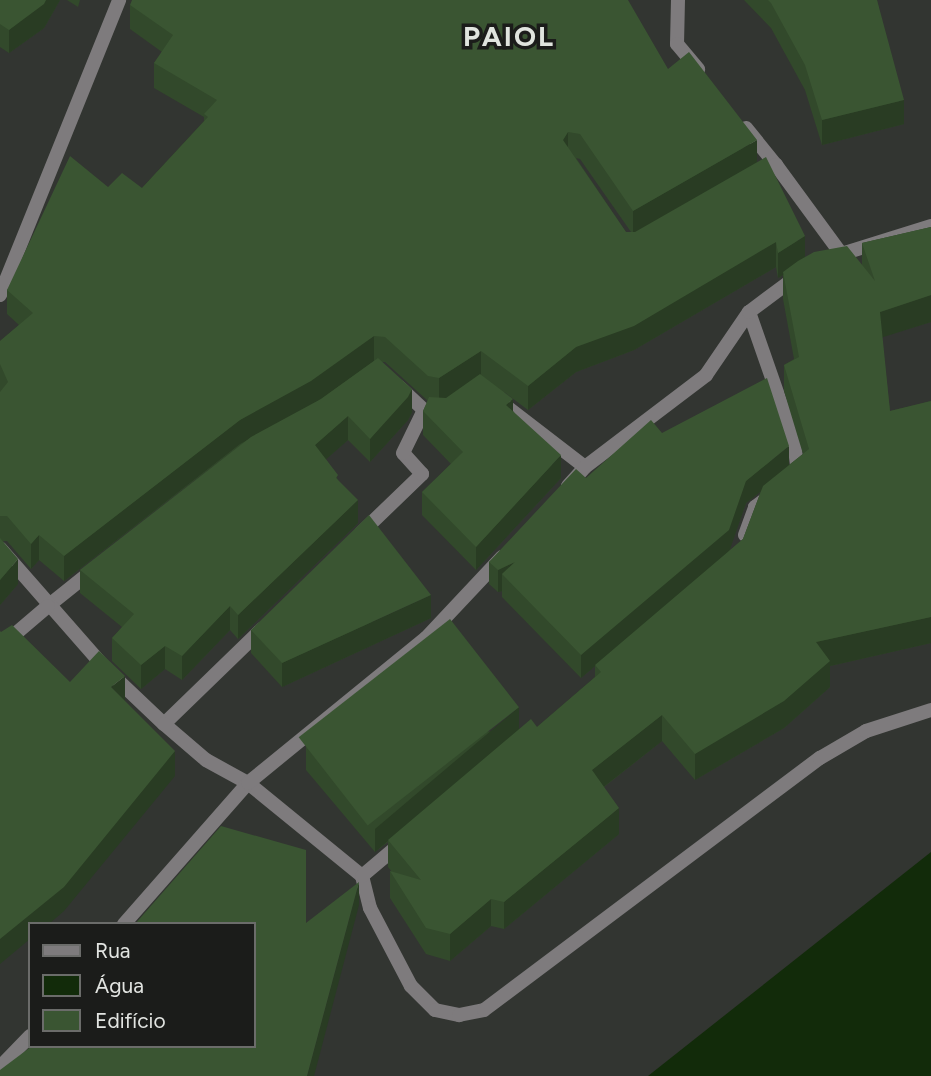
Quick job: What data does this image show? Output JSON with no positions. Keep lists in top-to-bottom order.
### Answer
{
  "districts": ["PAIOL"],
  "legend": ["Rua", "Água", "Edifício"]
}
